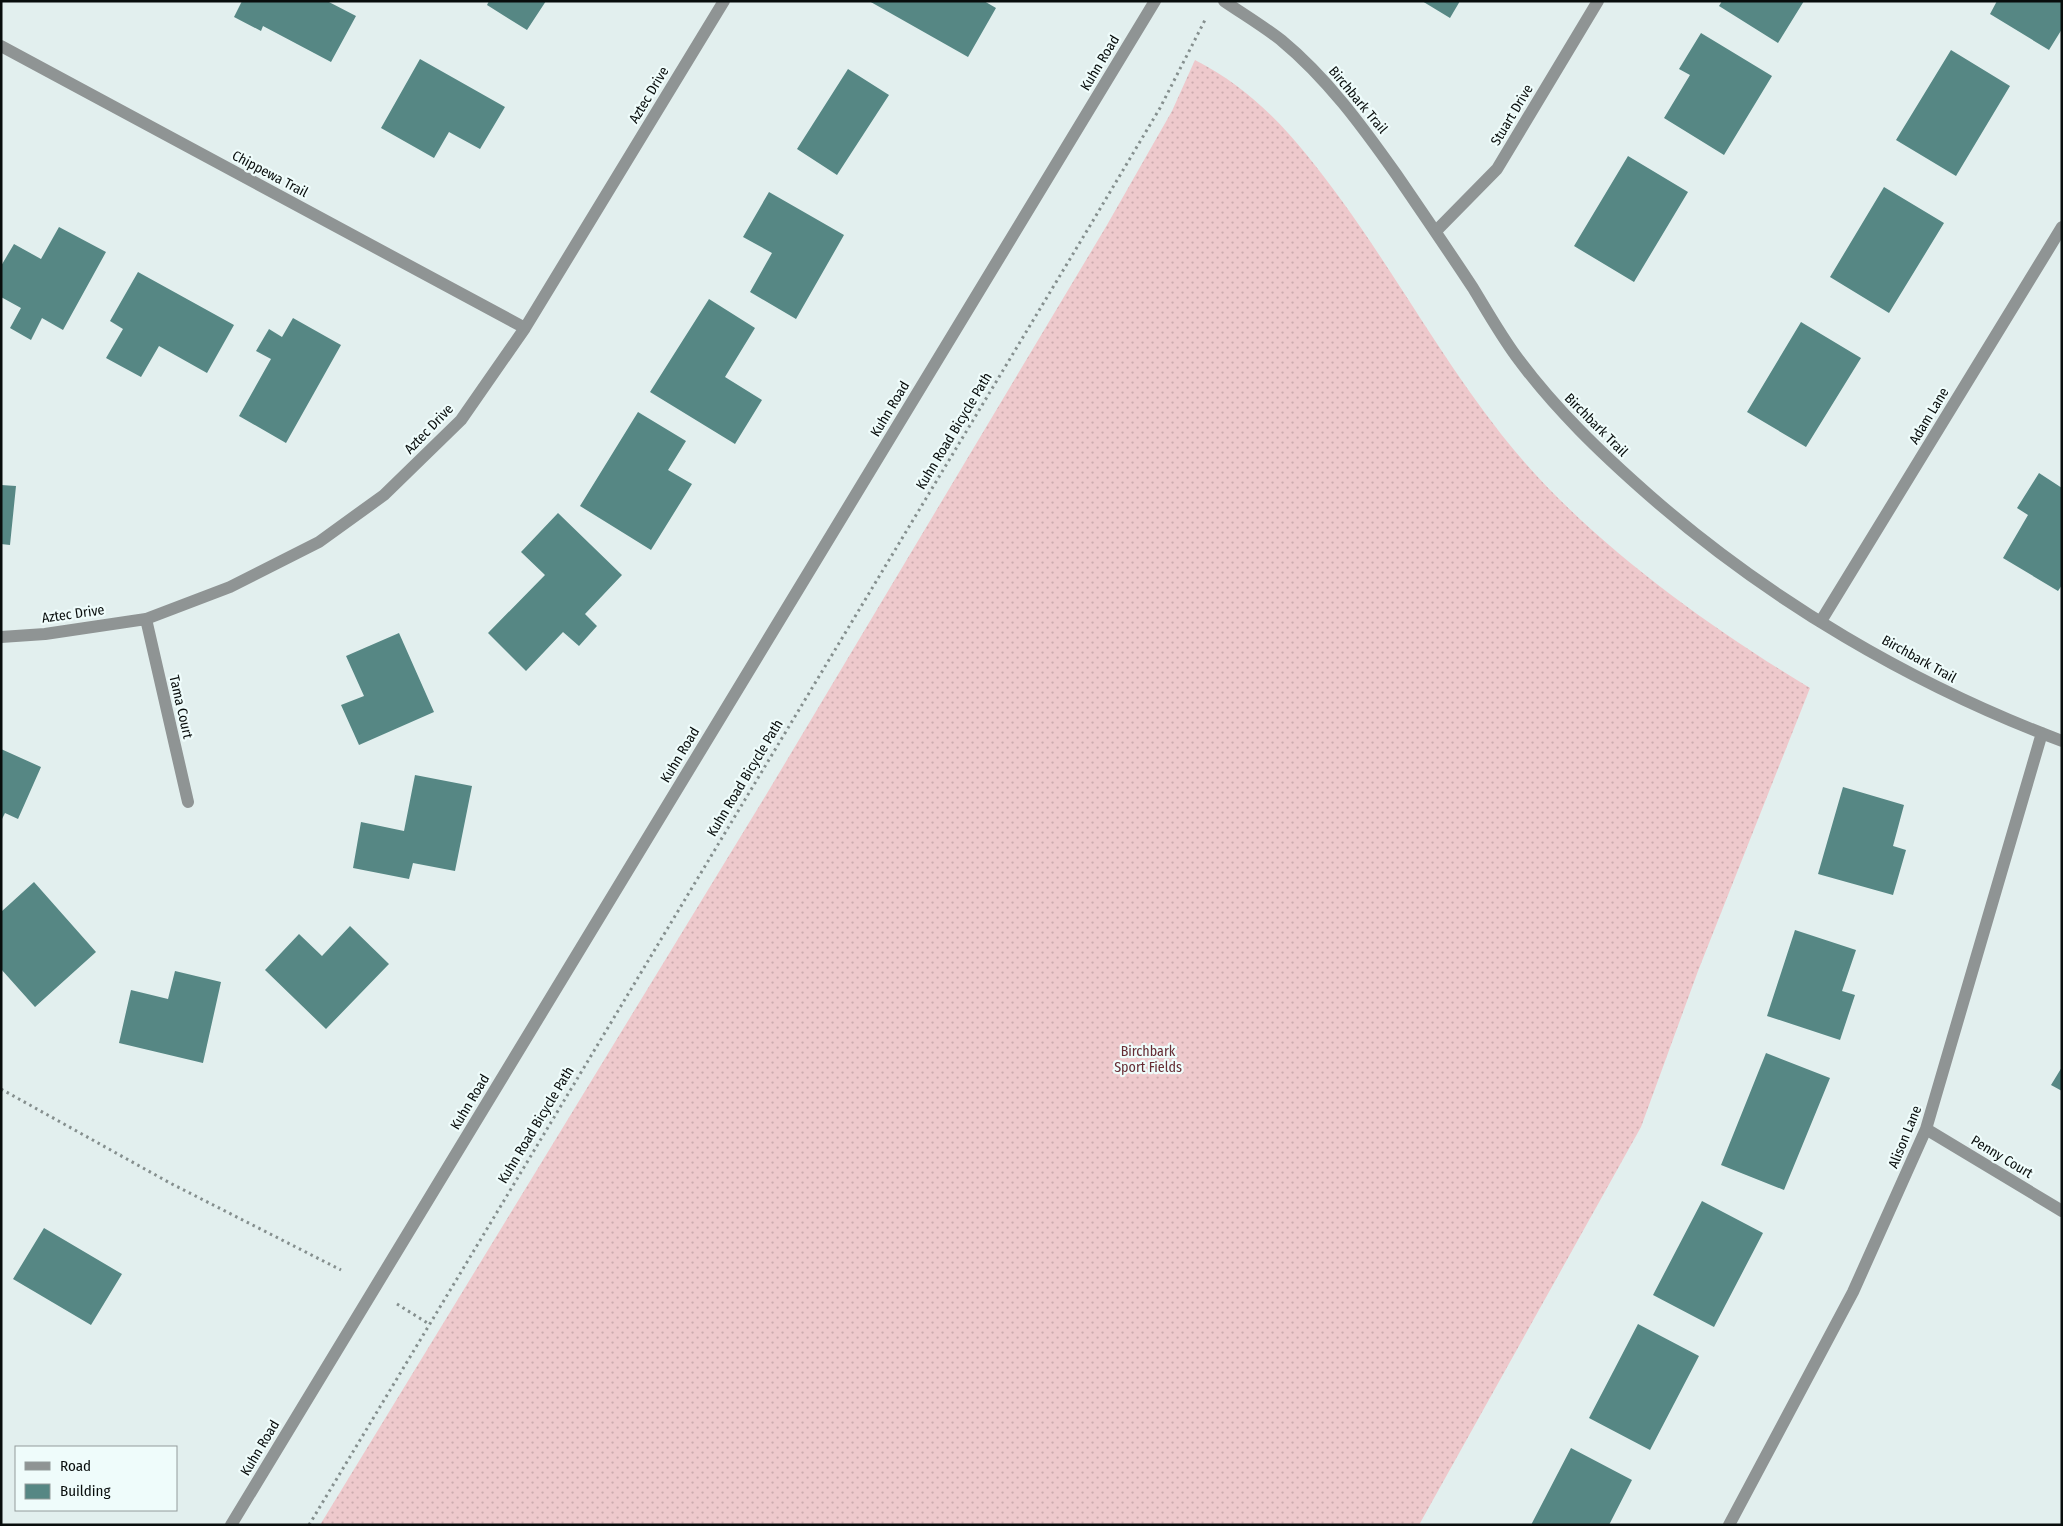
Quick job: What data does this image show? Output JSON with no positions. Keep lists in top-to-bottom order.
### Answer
{
  "streets": {
    "street": [
      "Kuhn Road",
      "Aztec Drive",
      "Birchbark Trail",
      "Stuart Drive",
      "Chippewa Trail",
      "Adam Lane",
      "Tama Court",
      "Alison Lane",
      "Penny Court"
    ],
    "path": ["Kuhn Road Bicycle Path"]
  },
  "crossings": [
    ["Aztec Drive", "Chippewa Trail"],
    ["Aztec Drive", "Tama Court"],
    ["Birchbark Trail", "Stuart Drive"],
    ["Birchbark Trail", "Adam Lane"],
    ["Birchbark Trail", "Alison Lane"],
    ["Alison Lane", "Penny Court"]
  ],
  "parks": ["Birchbark Sport Fields"],
  "legend": ["Road", "Building"]
}
